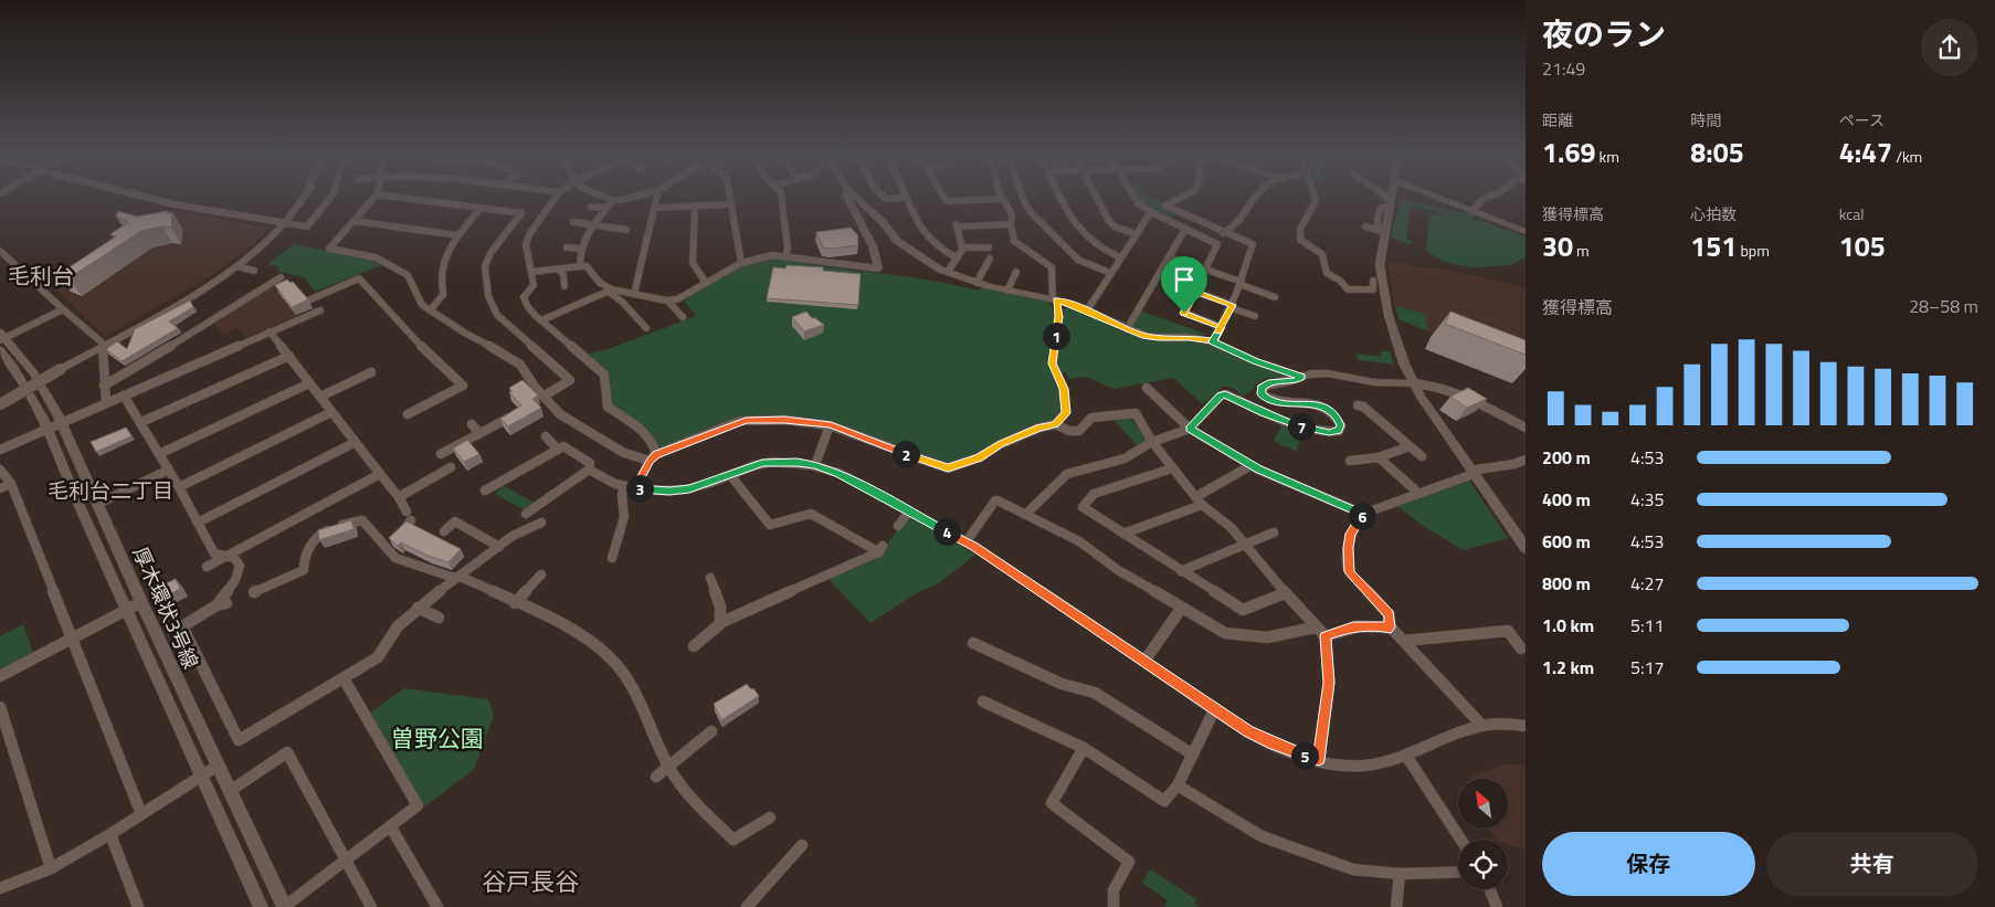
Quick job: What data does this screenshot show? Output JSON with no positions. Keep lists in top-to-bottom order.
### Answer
{
  "streets": {
    "street": ["厚木環状3号線"]
  },
  "districts": ["毛利台", "毛利台二丁目", "谷戸長谷"],
  "parks": ["曽野公園"],
  "north": "top left",
  "page": {
    "heading": ["夜のラン", "21:49"],
    "stats": [
      ["距離", "1.69 km"],
      ["時間", "8:05"],
      ["ペース", "4:47 /km"],
      ["獲得標高", "30 m"],
      ["心拍数", "151 bpm"],
      ["kcal", "105"]
    ],
    "chart": ["獲得標高", "28–58 m"],
    "pins": [
      "1",
      "7",
      "2",
      "3",
      "6",
      "4",
      "5"
    ],
    "list": [
      {
        "name": "200 m",
        "note": "4:53"
      },
      {
        "name": "400 m",
        "note": "4:35"
      },
      {
        "name": "600 m",
        "note": "4:53"
      },
      {
        "name": "800 m",
        "note": "4:27"
      },
      {
        "name": "1.0 km",
        "note": "5:11"
      },
      {
        "name": "1.2 km",
        "note": "5:17"
      }
    ],
    "buttons": ["保存", "共有"]
  }
}
